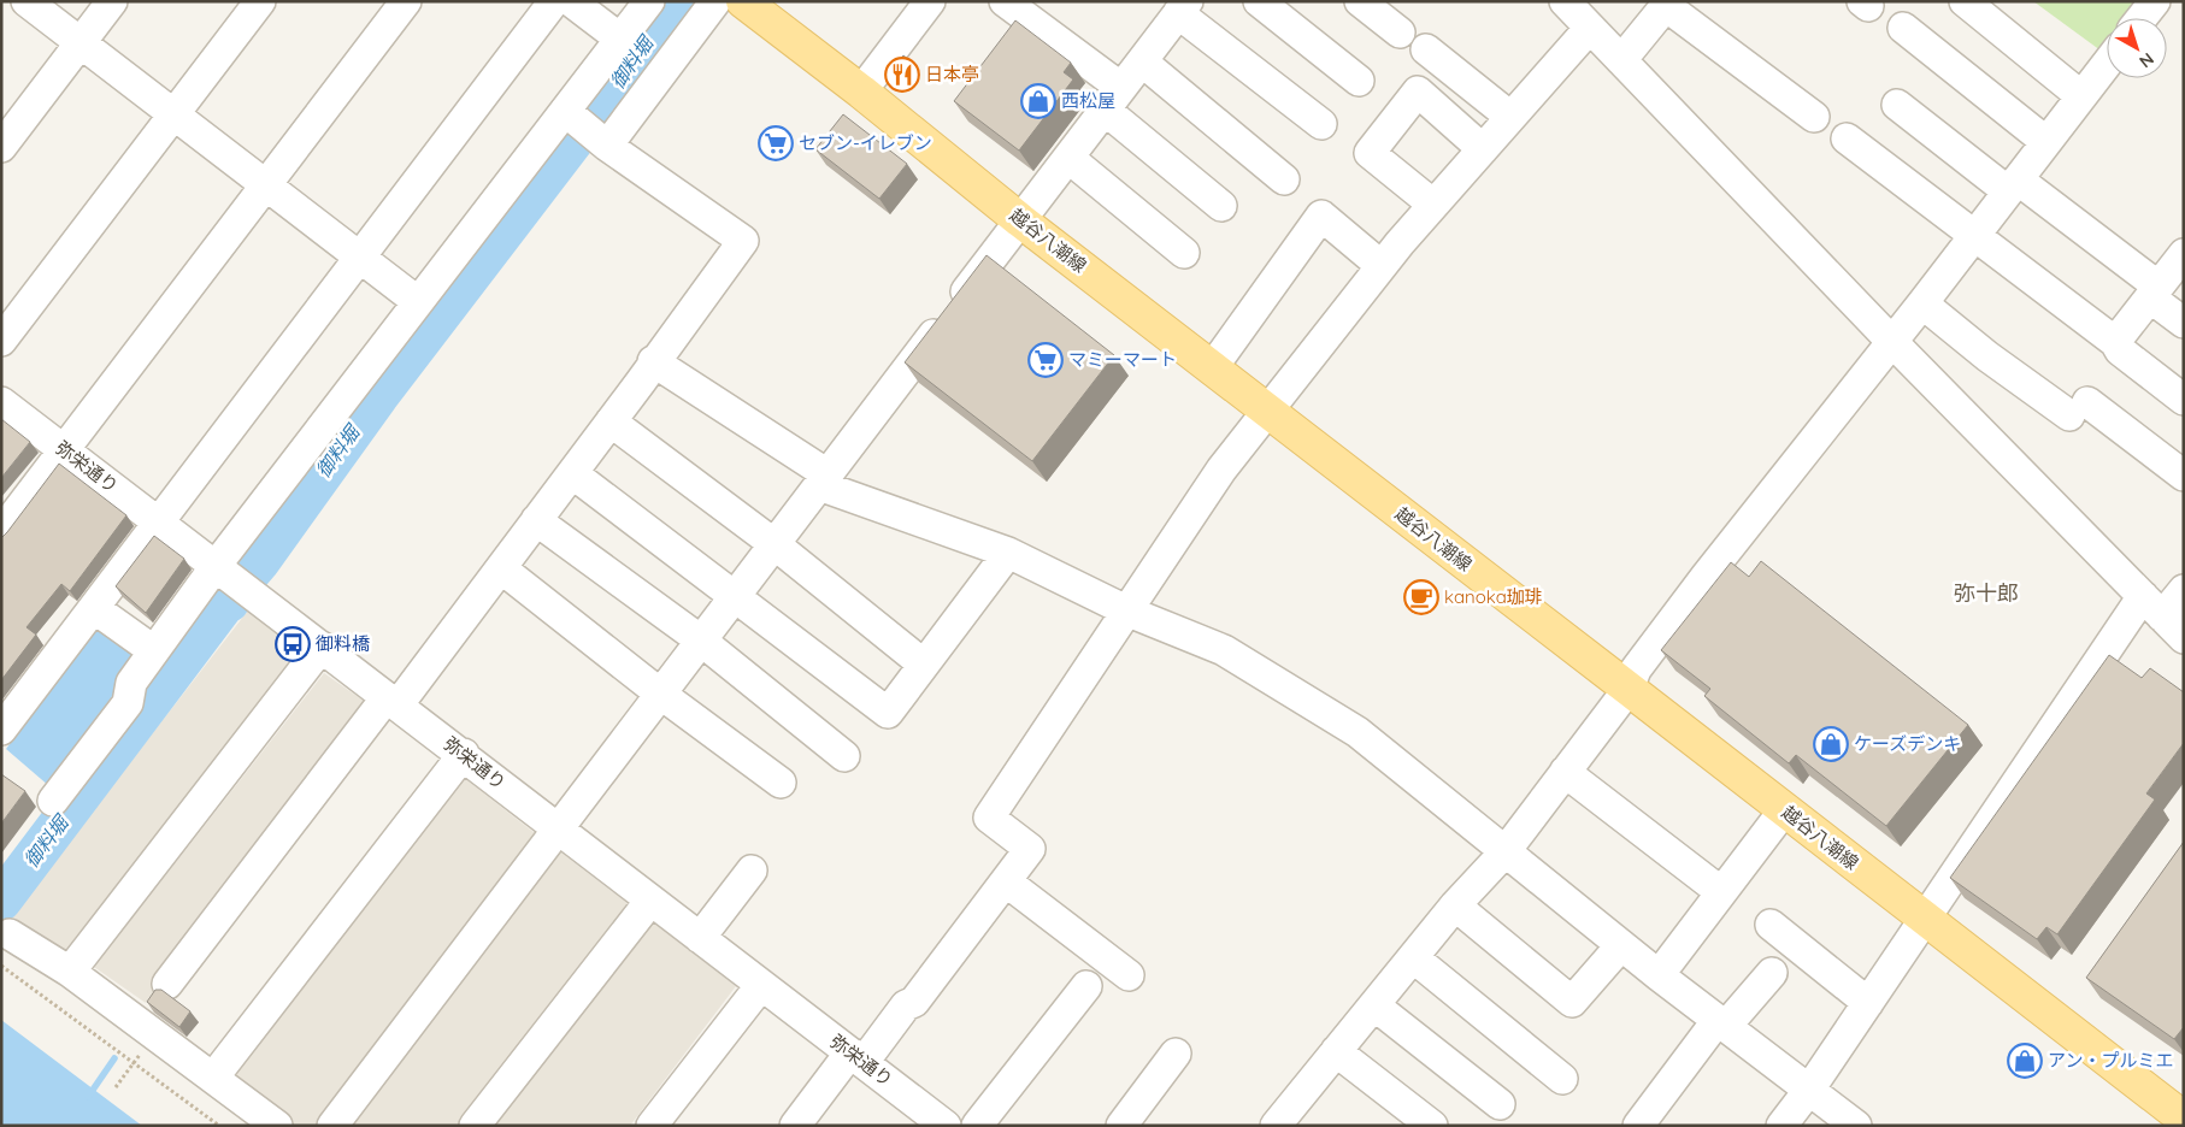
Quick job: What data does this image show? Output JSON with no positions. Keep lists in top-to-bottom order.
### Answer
{
  "streets": {
    "main road": ["越谷八潮線"],
    "street": ["弥栄通り"]
  },
  "districts": ["弥十郎"],
  "water": ["御料堀"],
  "places": {
    "restaurant": ["日本亭"],
    "shop": ["西松屋", "ケーズデンキ", "アン・プルミエ"],
    "supermarket": ["セブン-イレブン", "マミーマート"],
    "cafe": ["kanoka珈琲"],
    "bus stop": ["御料橋"]
  },
  "north": "bottom right"
}
